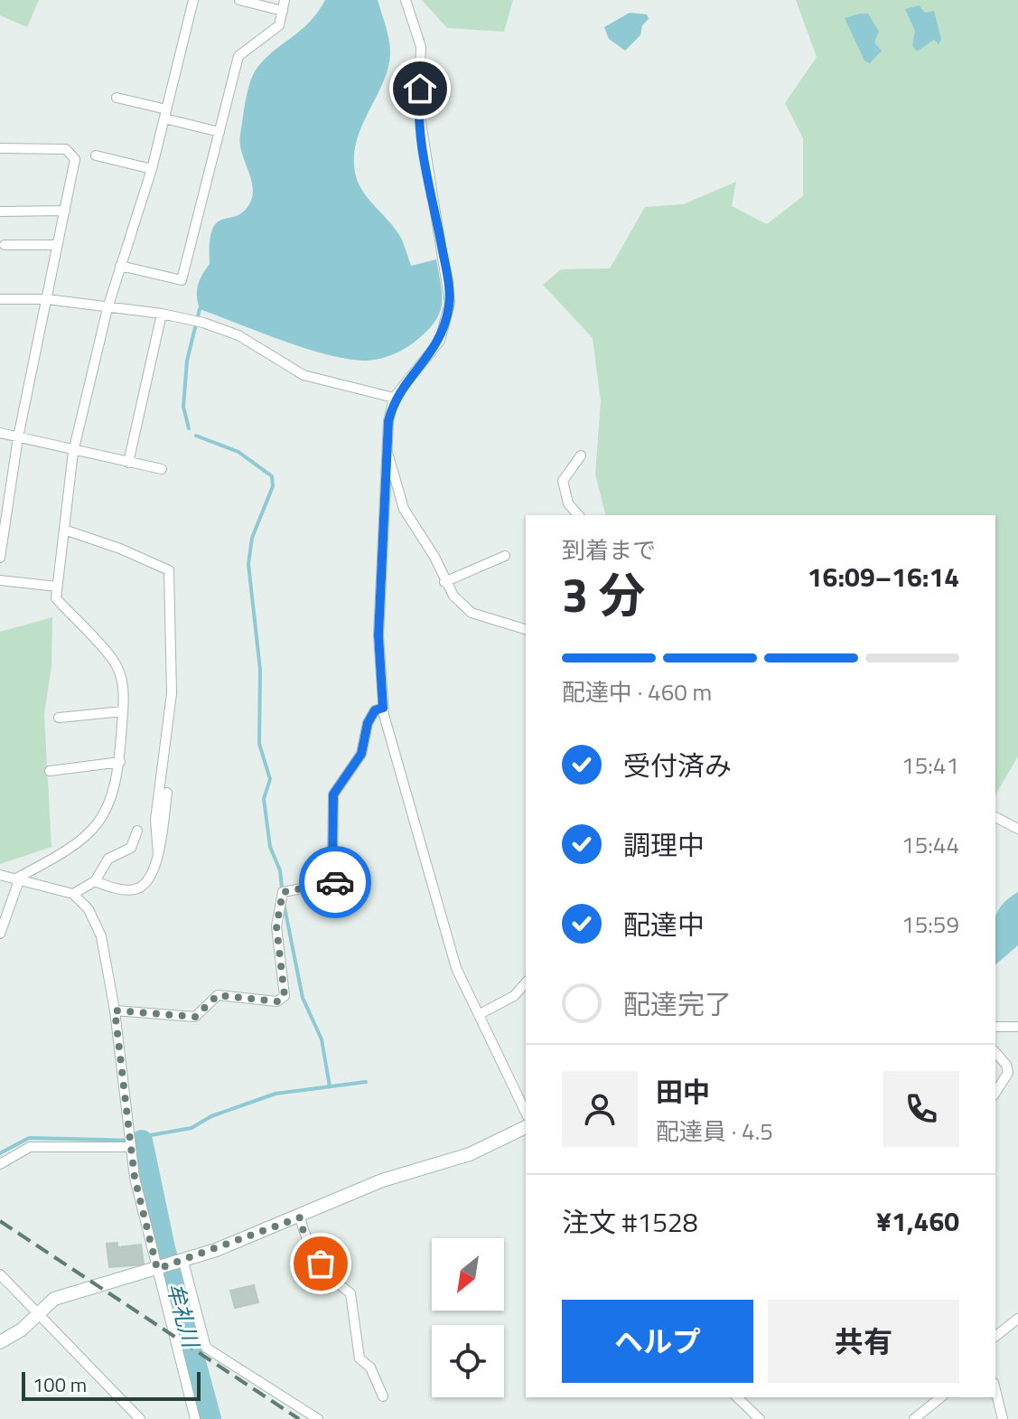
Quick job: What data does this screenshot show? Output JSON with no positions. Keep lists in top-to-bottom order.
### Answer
{
  "water": ["牟礼川"],
  "scale_bar": "100 m",
  "north": "bottom left",
  "page": {
    "heading": ["3 分", "到着まで", "16:09–16:14"],
    "panel": [
      "田中",
      "配達員 · 4.5",
      "注文 #1528",
      "¥1,460"
    ],
    "bar": "配達中 · 460 m",
    "list": [
      ["受付済み", "15:41"],
      ["調理中", "15:44"],
      ["配達中", "15:59"],
      "配達完了"
    ],
    "buttons": ["ヘルプ", "共有"],
    "scale": "100 m"
  }
}
